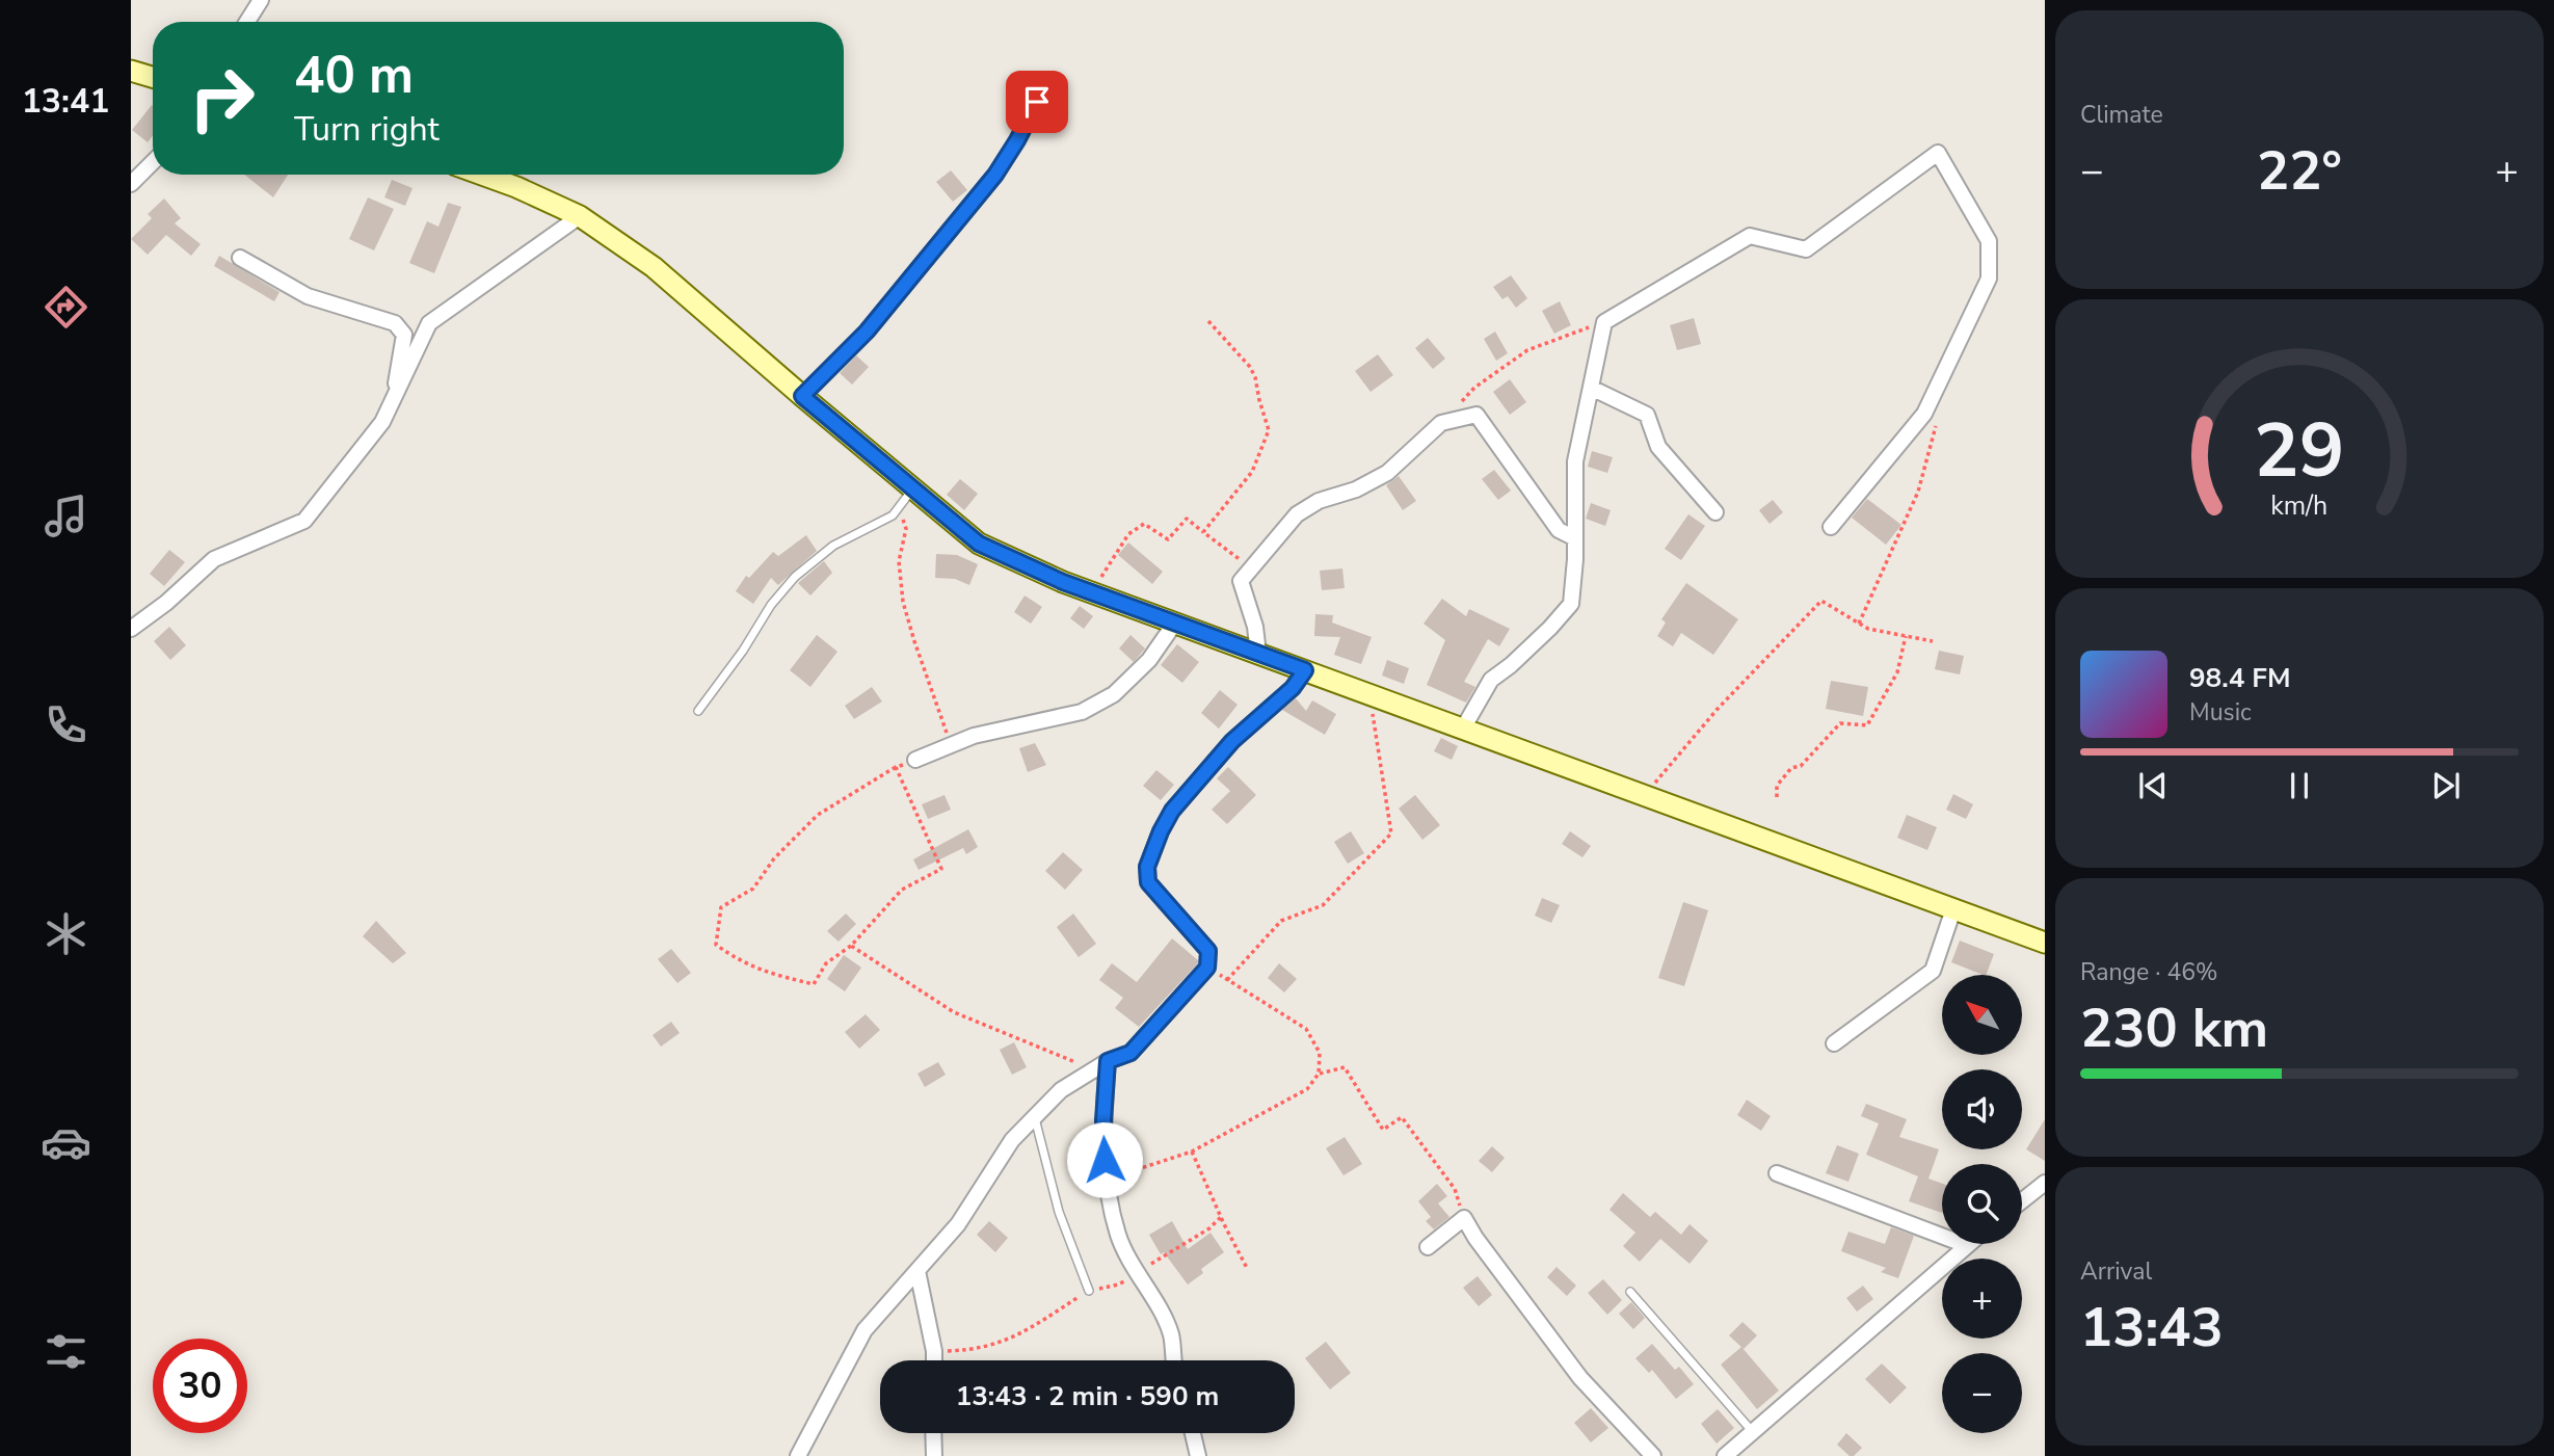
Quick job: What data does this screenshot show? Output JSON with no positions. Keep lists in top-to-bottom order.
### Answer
{
  "north": "top left",
  "page": {
    "tabs": "13:41",
    "tile": [
      "Climate",
      ["Range · 46%", "230 km"],
      ["Arrival", "13:43"]
    ],
    "turn": ["40 m", "Turn right"],
    "heat": ["−", "22°", "+"],
    "song": ["98.4 FM", "Music"],
    "map_buttons": ["+", "−"],
    "limit": "30",
    "trip": "13:43 · 2 min · 590 m",
    "gauge": ["29", "km/h"]
  }
}
